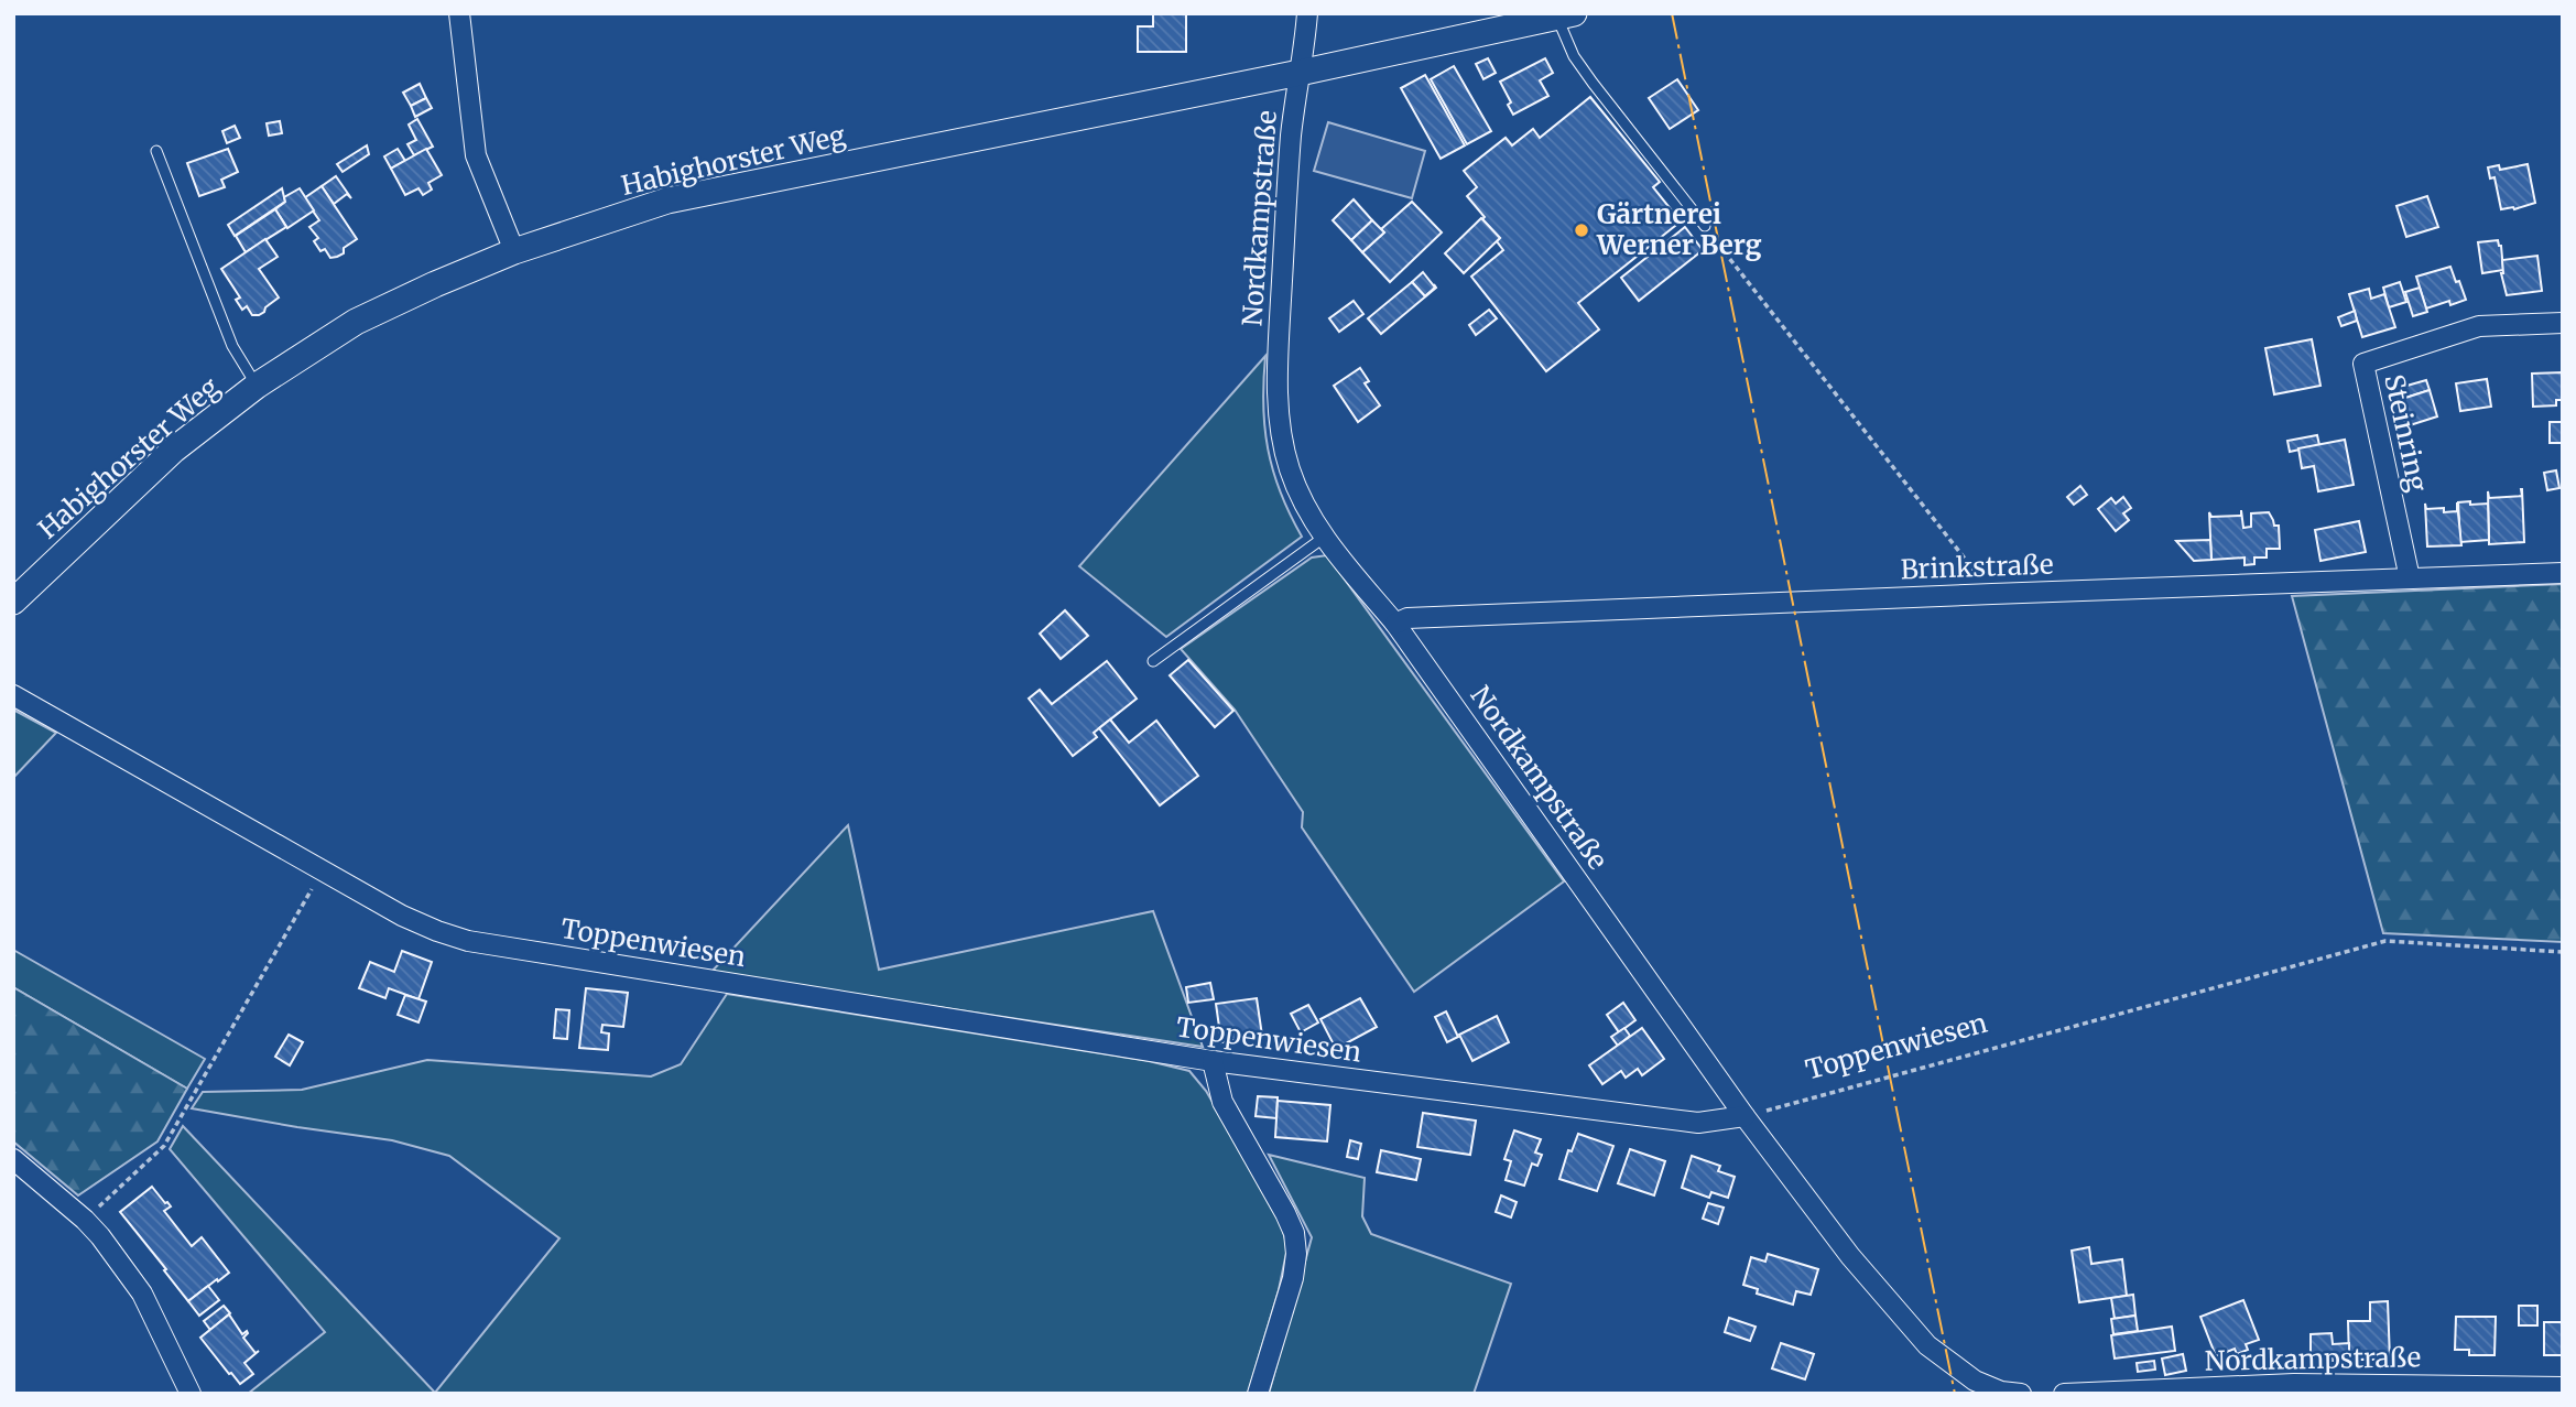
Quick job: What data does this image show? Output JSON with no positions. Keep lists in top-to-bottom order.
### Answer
{
  "streets": {
    "street": [
      "Habighorster Weg",
      "Nordkampstraße",
      "Steinring",
      "Brinkstraße",
      "Toppenwiesen"
    ]
  },
  "crossings": [
    ["Habighorster Weg", "Nordkampstraße"],
    ["Nordkampstraße", "Brinkstraße"],
    ["Nordkampstraße", "Toppenwiesen"],
    ["Steinring", "Brinkstraße"]
  ],
  "places": ["Gärtnerei Werner Berg"]
}
